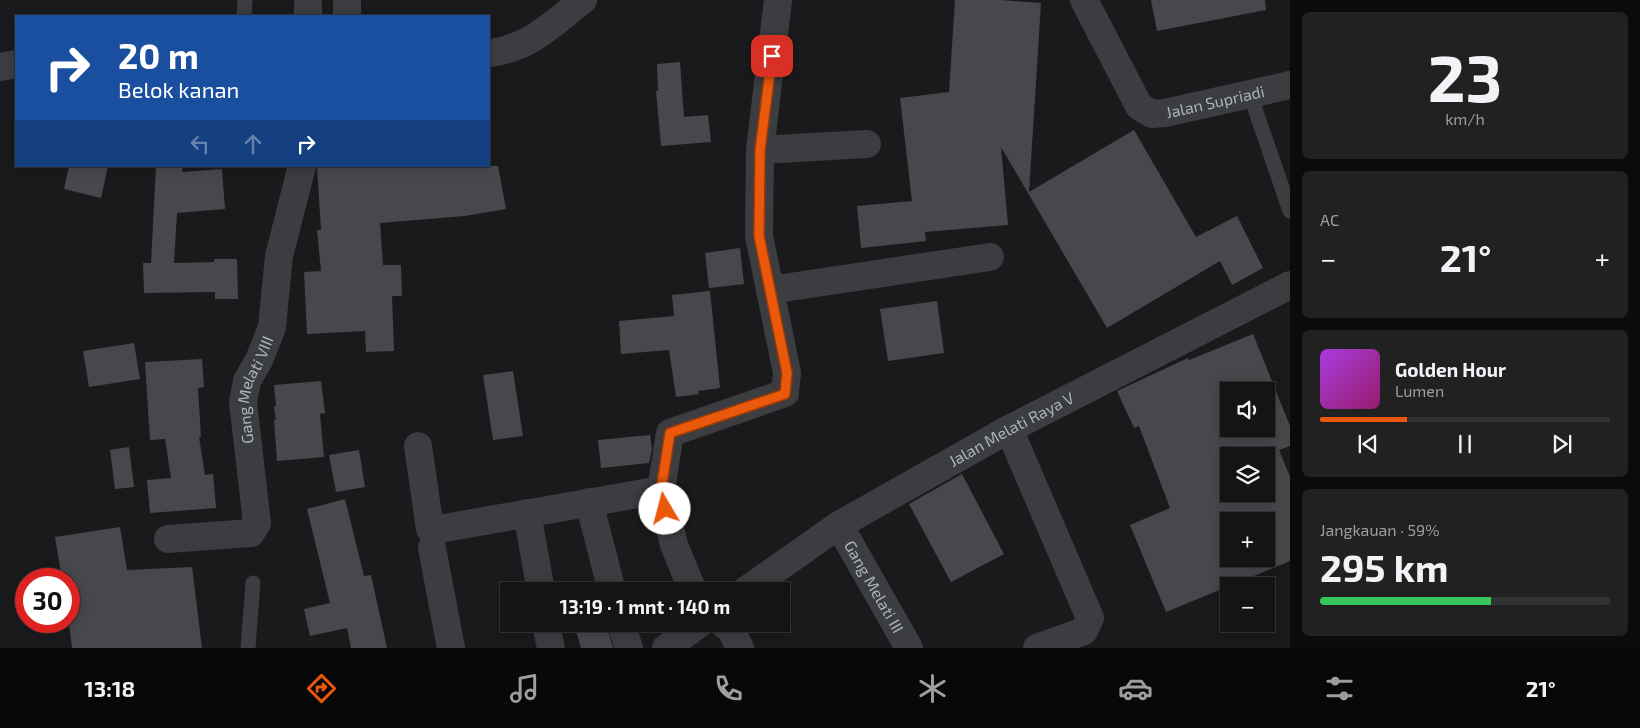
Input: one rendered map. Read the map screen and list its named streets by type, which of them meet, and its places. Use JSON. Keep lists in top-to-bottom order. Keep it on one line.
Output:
{"streets":{"street":["Jalan Supriadi","Gang Melati VIII","Jalan Melati Raya V","Gang Melati III"]},"crossings":[["Jalan Melati Raya V","Gang Melati III"]],"page":{"tile":[["23","km/h"],"AC",["Jangkauan · 59%","295 km"]],"turn":["20 m","Belok kanan"],"heat":["−","21°","+"],"song":["Golden Hour","Lumen"],"map_buttons":["+","−"],"limit":"30","trip":"13:19 · 1 mnt · 140 m","tabs":["13:18","21°"]}}
